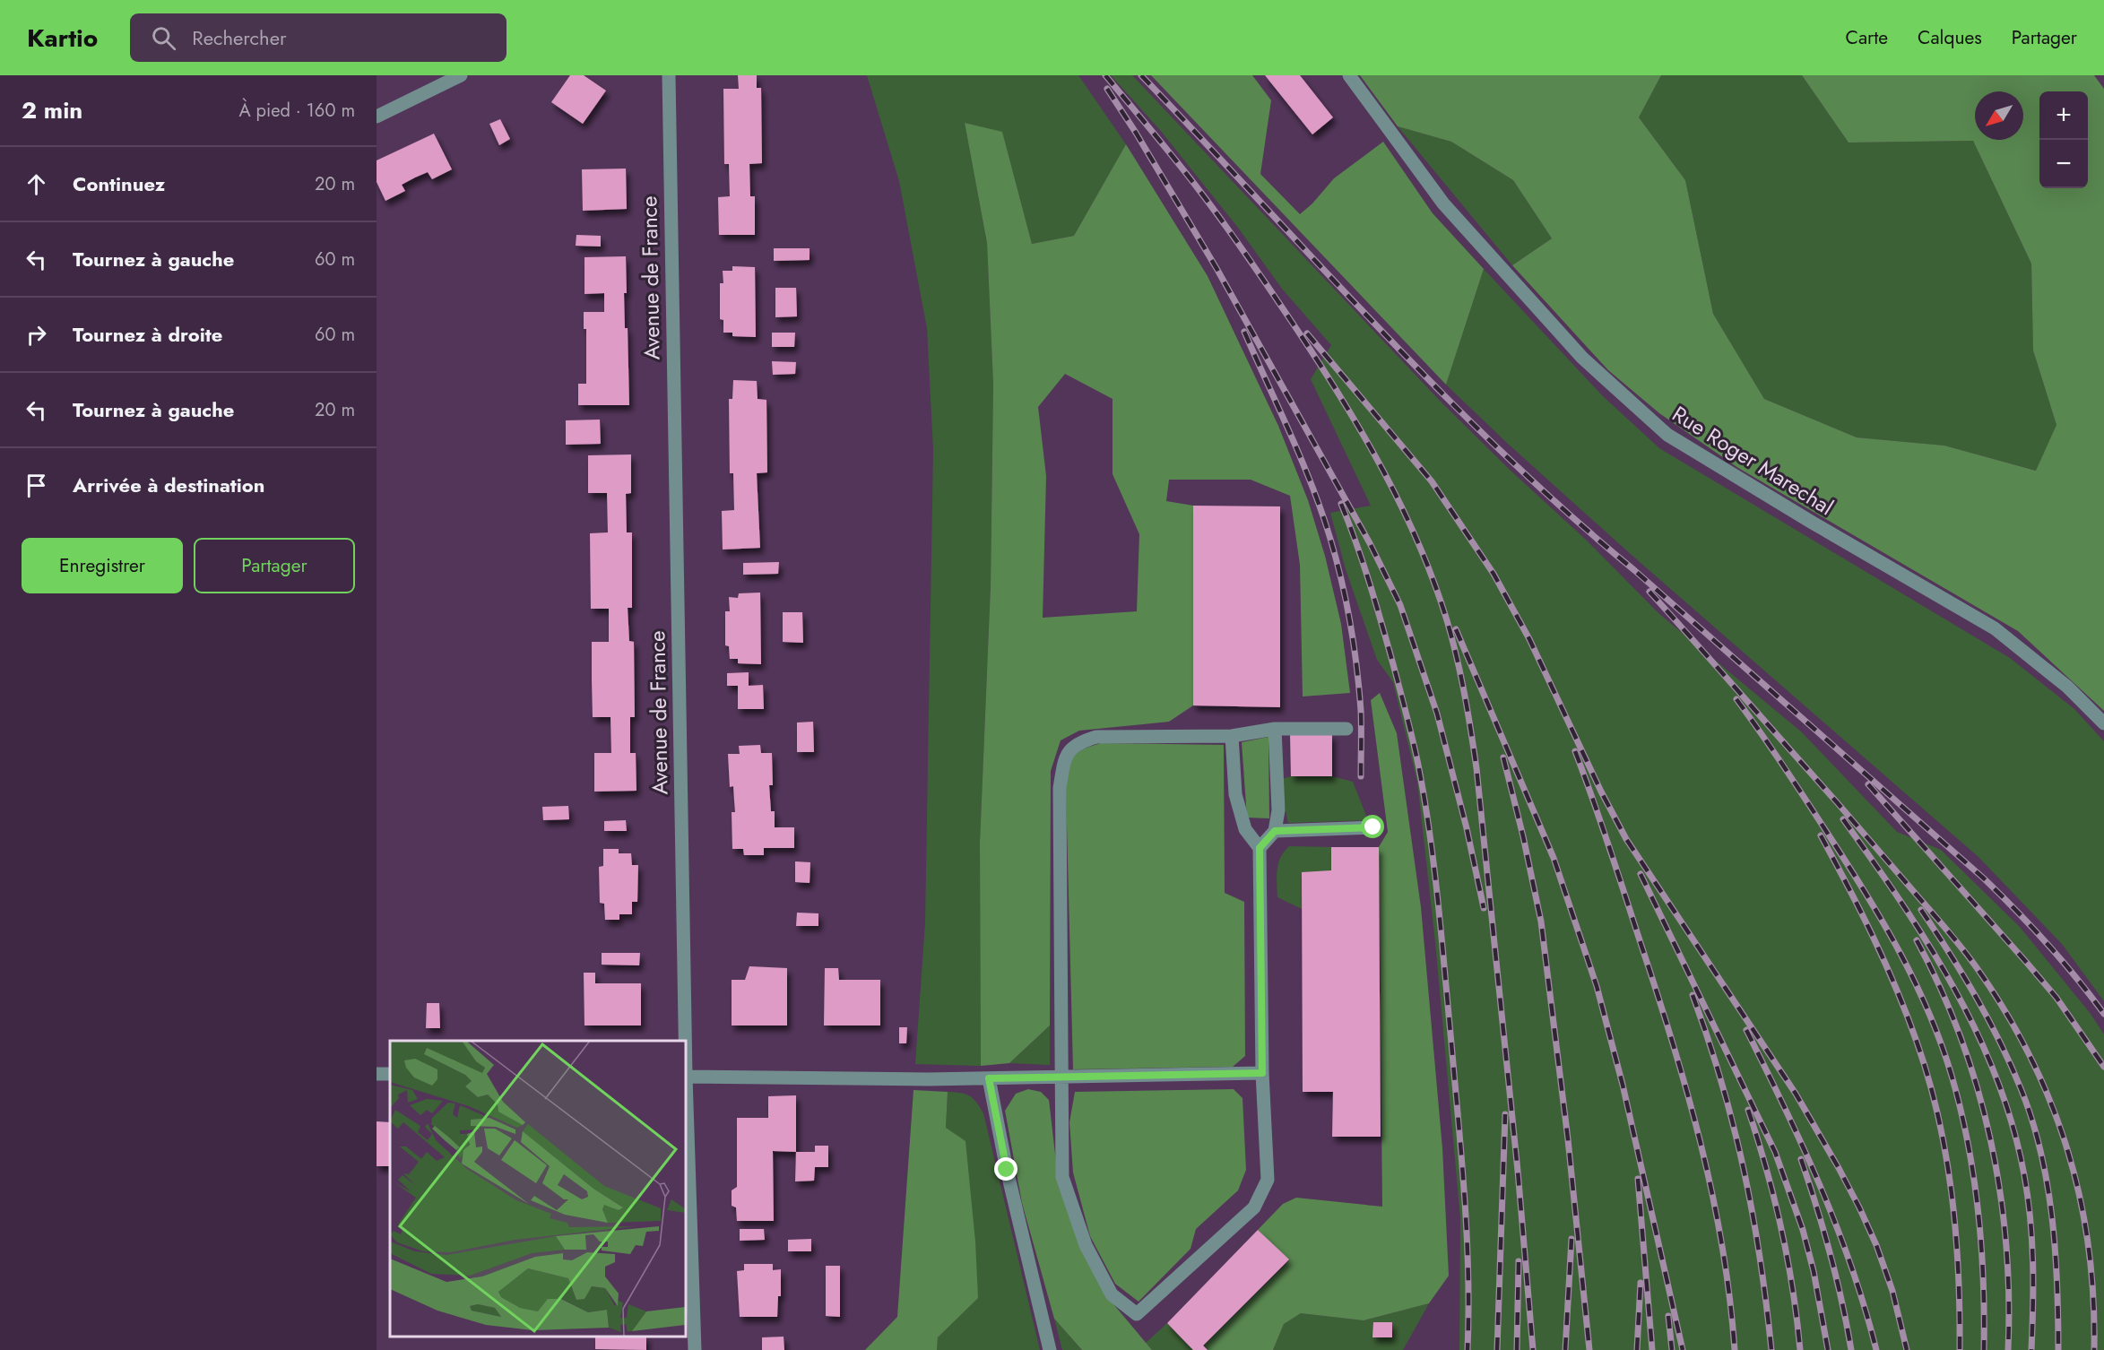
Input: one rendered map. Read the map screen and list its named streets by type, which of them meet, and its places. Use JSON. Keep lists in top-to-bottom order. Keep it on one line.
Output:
{"streets":{"street":["Avenue de France","Rue Roger Marechal"]},"north":"bottom left","page":{"header":"Kartio","search":"Rechercher","nav":["Carte","Calques","Partager"],"heading":["2 min","À pied · 160 m"],"map_buttons":["+","−"],"list":[["Continuez","20 m"],["Tournez à gauche","60 m"],["Tournez à droite","60 m"],["Tournez à gauche","20 m"],"Arrivée à destination"],"buttons":["Enregistrer","Partager"]}}
